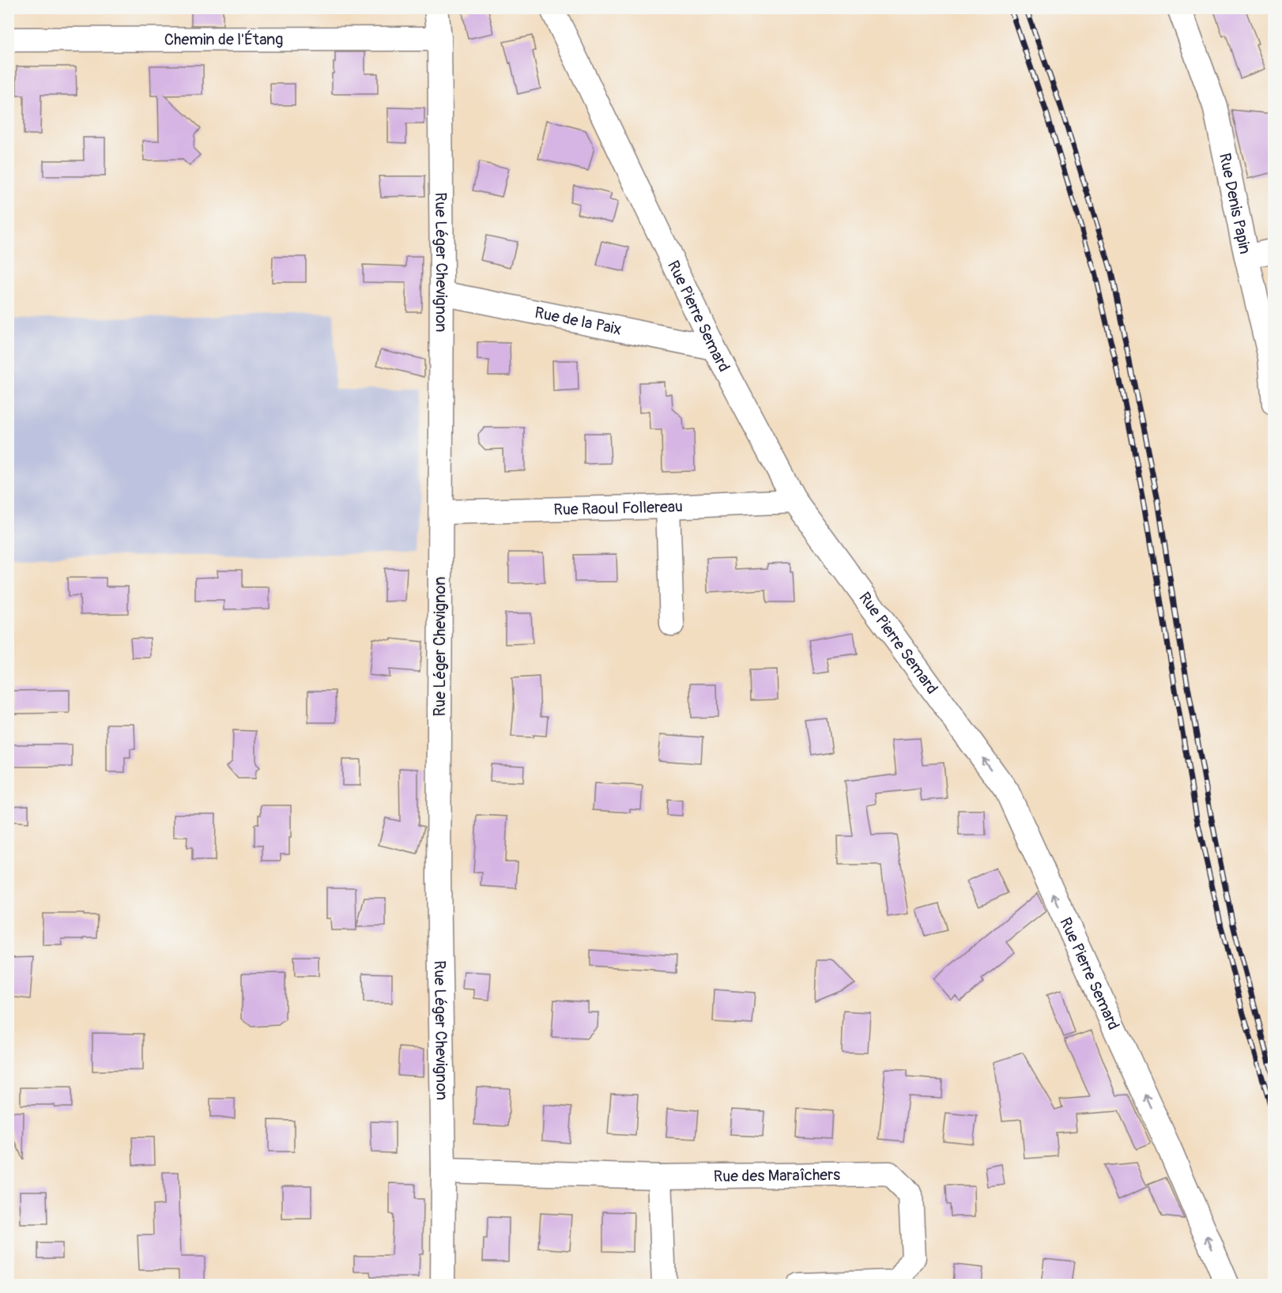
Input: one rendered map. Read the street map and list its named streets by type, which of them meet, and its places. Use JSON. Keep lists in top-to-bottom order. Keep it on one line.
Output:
{"streets":{"street":["Chemin de l'Étang","Rue Denis Papin","Rue Léger Chevignon","Rue Pierre Semard","Rue de la Paix","Rue Raoul Follereau","Rue des Maraîchers"]},"crossings":[["Chemin de l'Étang","Rue Léger Chevignon"],["Rue Léger Chevignon","Rue de la Paix"],["Rue Léger Chevignon","Rue Raoul Follereau"],["Rue Léger Chevignon","Rue des Maraîchers"],["Rue Pierre Semard","Rue de la Paix"],["Rue Pierre Semard","Rue Raoul Follereau"]],"one_way":["Rue Pierre Semard"]}
